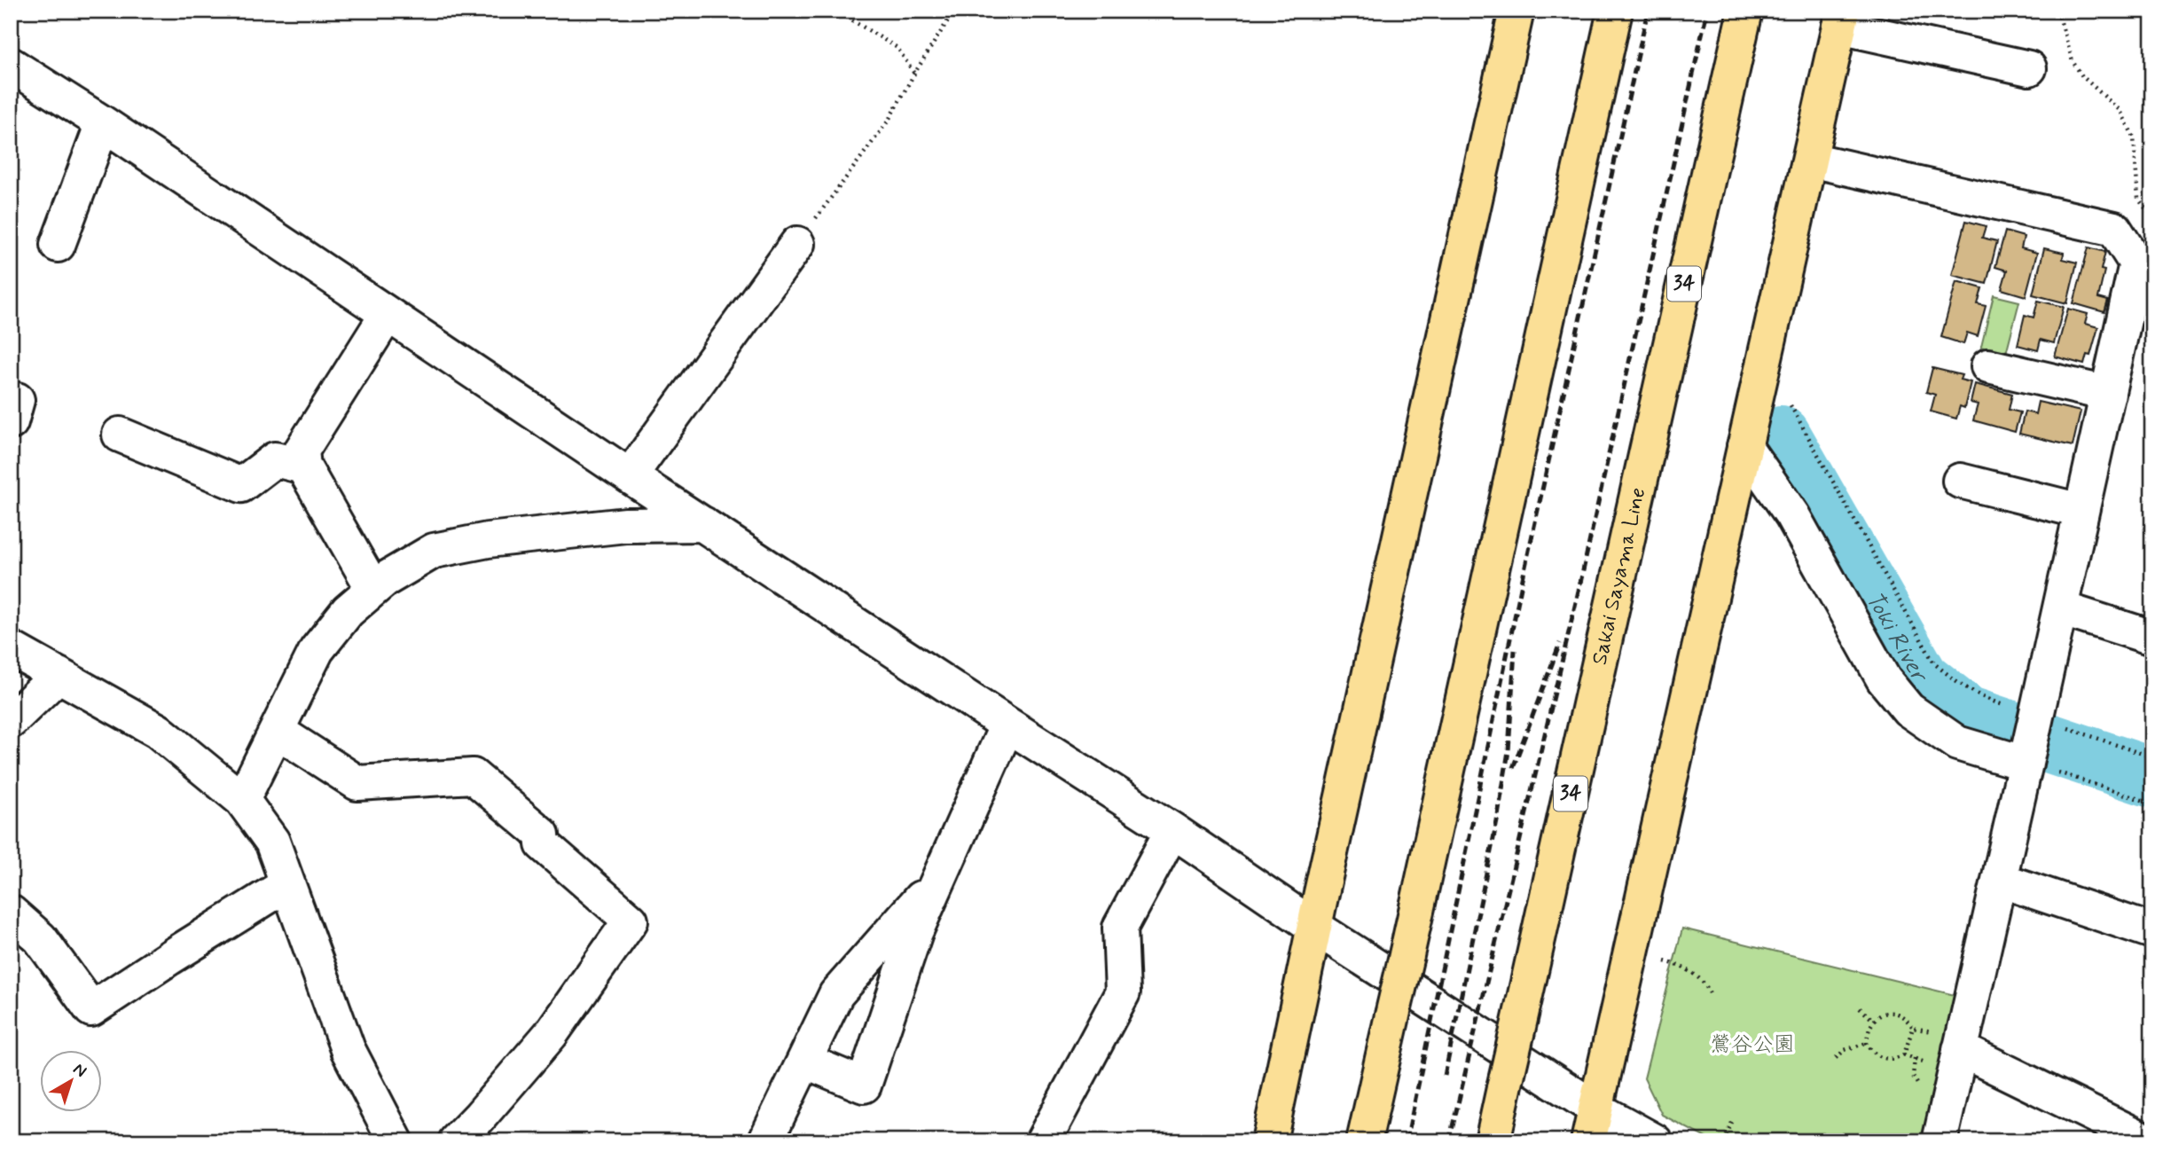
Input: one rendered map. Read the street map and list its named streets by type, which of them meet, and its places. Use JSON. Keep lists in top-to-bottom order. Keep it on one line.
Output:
{"streets":{"main road":["34","Sakai Sayama Line"]},"water":["Toki River"],"parks":["鶯谷公園"],"north":"top right"}
